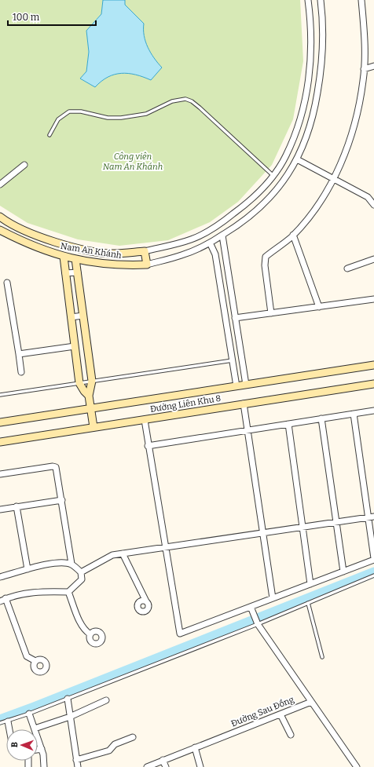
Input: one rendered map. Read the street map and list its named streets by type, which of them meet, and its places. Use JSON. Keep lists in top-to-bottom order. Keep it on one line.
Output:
{"streets":{"street":["Nam An Khánh","Đường Liên Khu 8","Đường Sau Đồng"]},"parks":["Công viên Nam An Khánh"],"scale_bar":"100 m","north":"left"}
